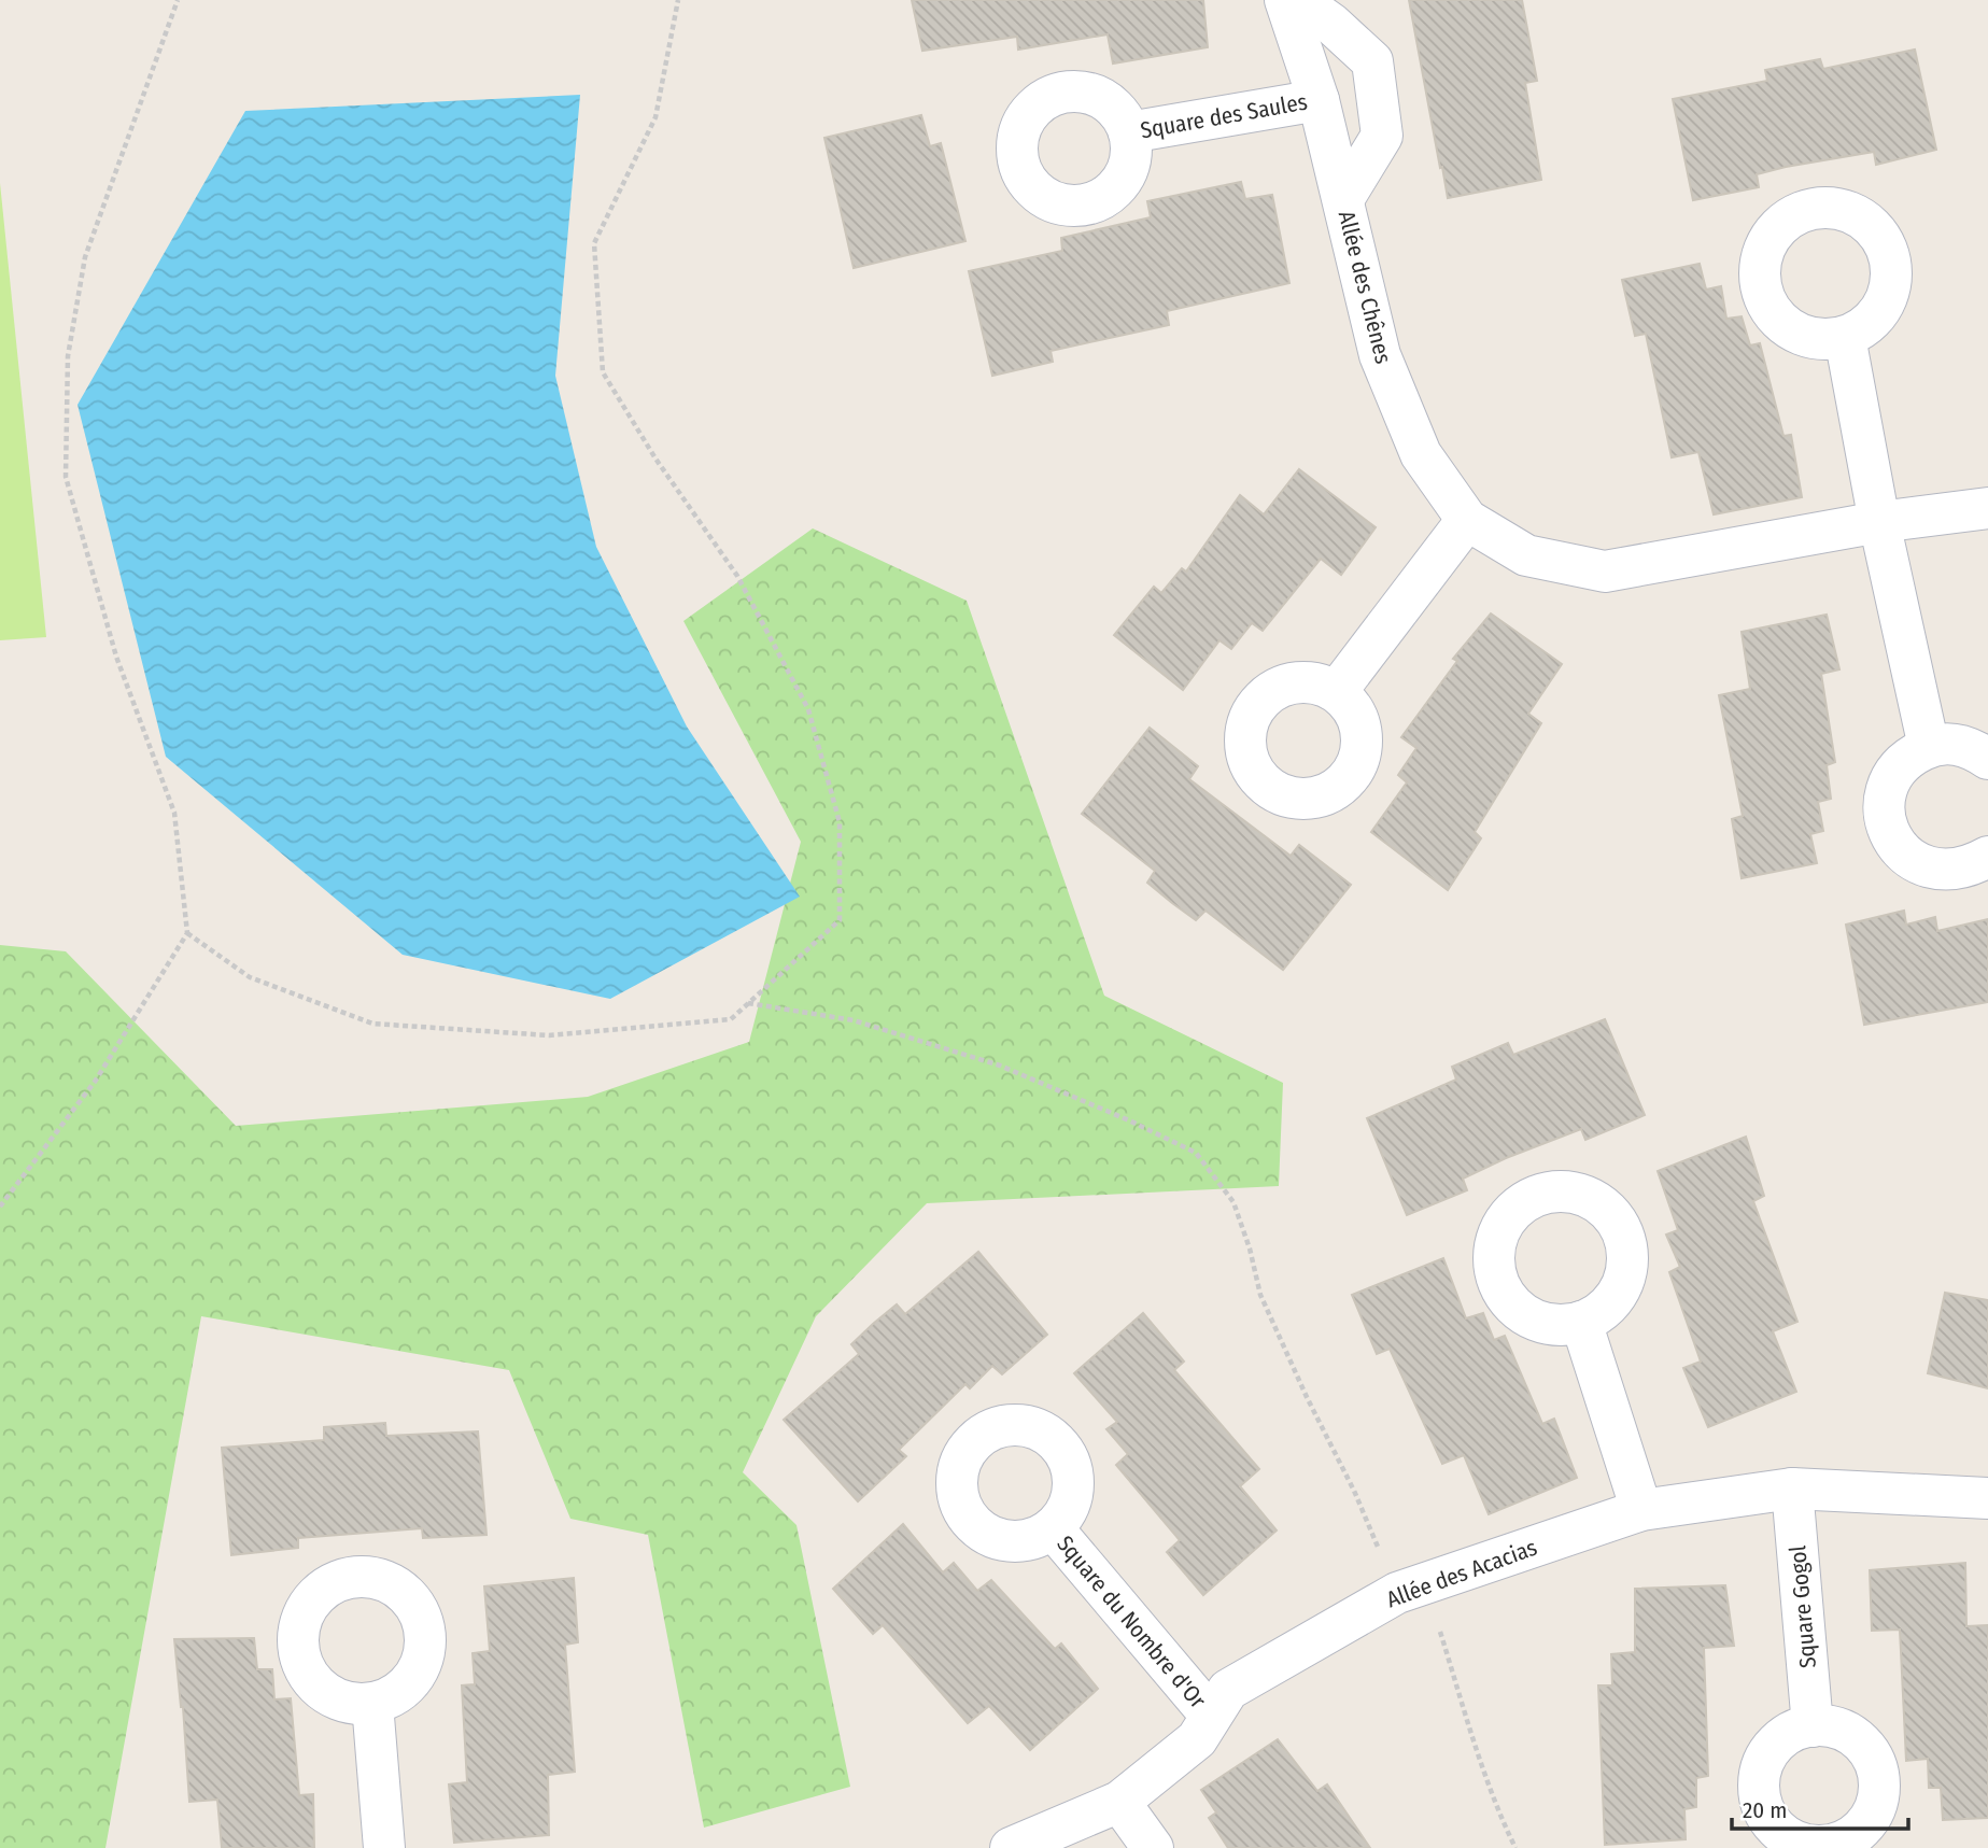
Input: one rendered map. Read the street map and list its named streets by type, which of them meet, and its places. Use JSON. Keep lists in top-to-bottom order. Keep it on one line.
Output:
{"streets":{"street":["Square des Saules","Allée des Chênes","Allée des Acacias","Square Gogol","Square du Nombre d'Or"]},"crossings":[["Square des Saules","Allée des Chênes"],["Allée des Acacias","Square Gogol"],["Allée des Acacias","Square du Nombre d'Or"]],"scale_bar":"20 m"}
